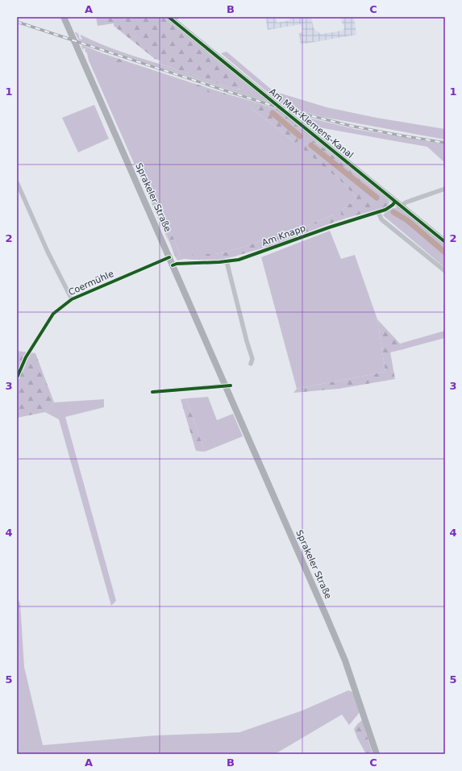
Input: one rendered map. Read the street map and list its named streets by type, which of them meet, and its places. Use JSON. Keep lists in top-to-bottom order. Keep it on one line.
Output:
{"streets":{"main road":["Am Max-Klemens-Kanal","Sprakeler Straße"],"street":["Am Knapp","Coermühle"]},"crossings":[["Am Max-Klemens-Kanal","Am Knapp"],["Sprakeler Straße","Am Knapp"],["Sprakeler Straße","Coermühle"]],"grid":{"columns":["A","B","C"],"rows":["1","2","3","4","5"]}}
